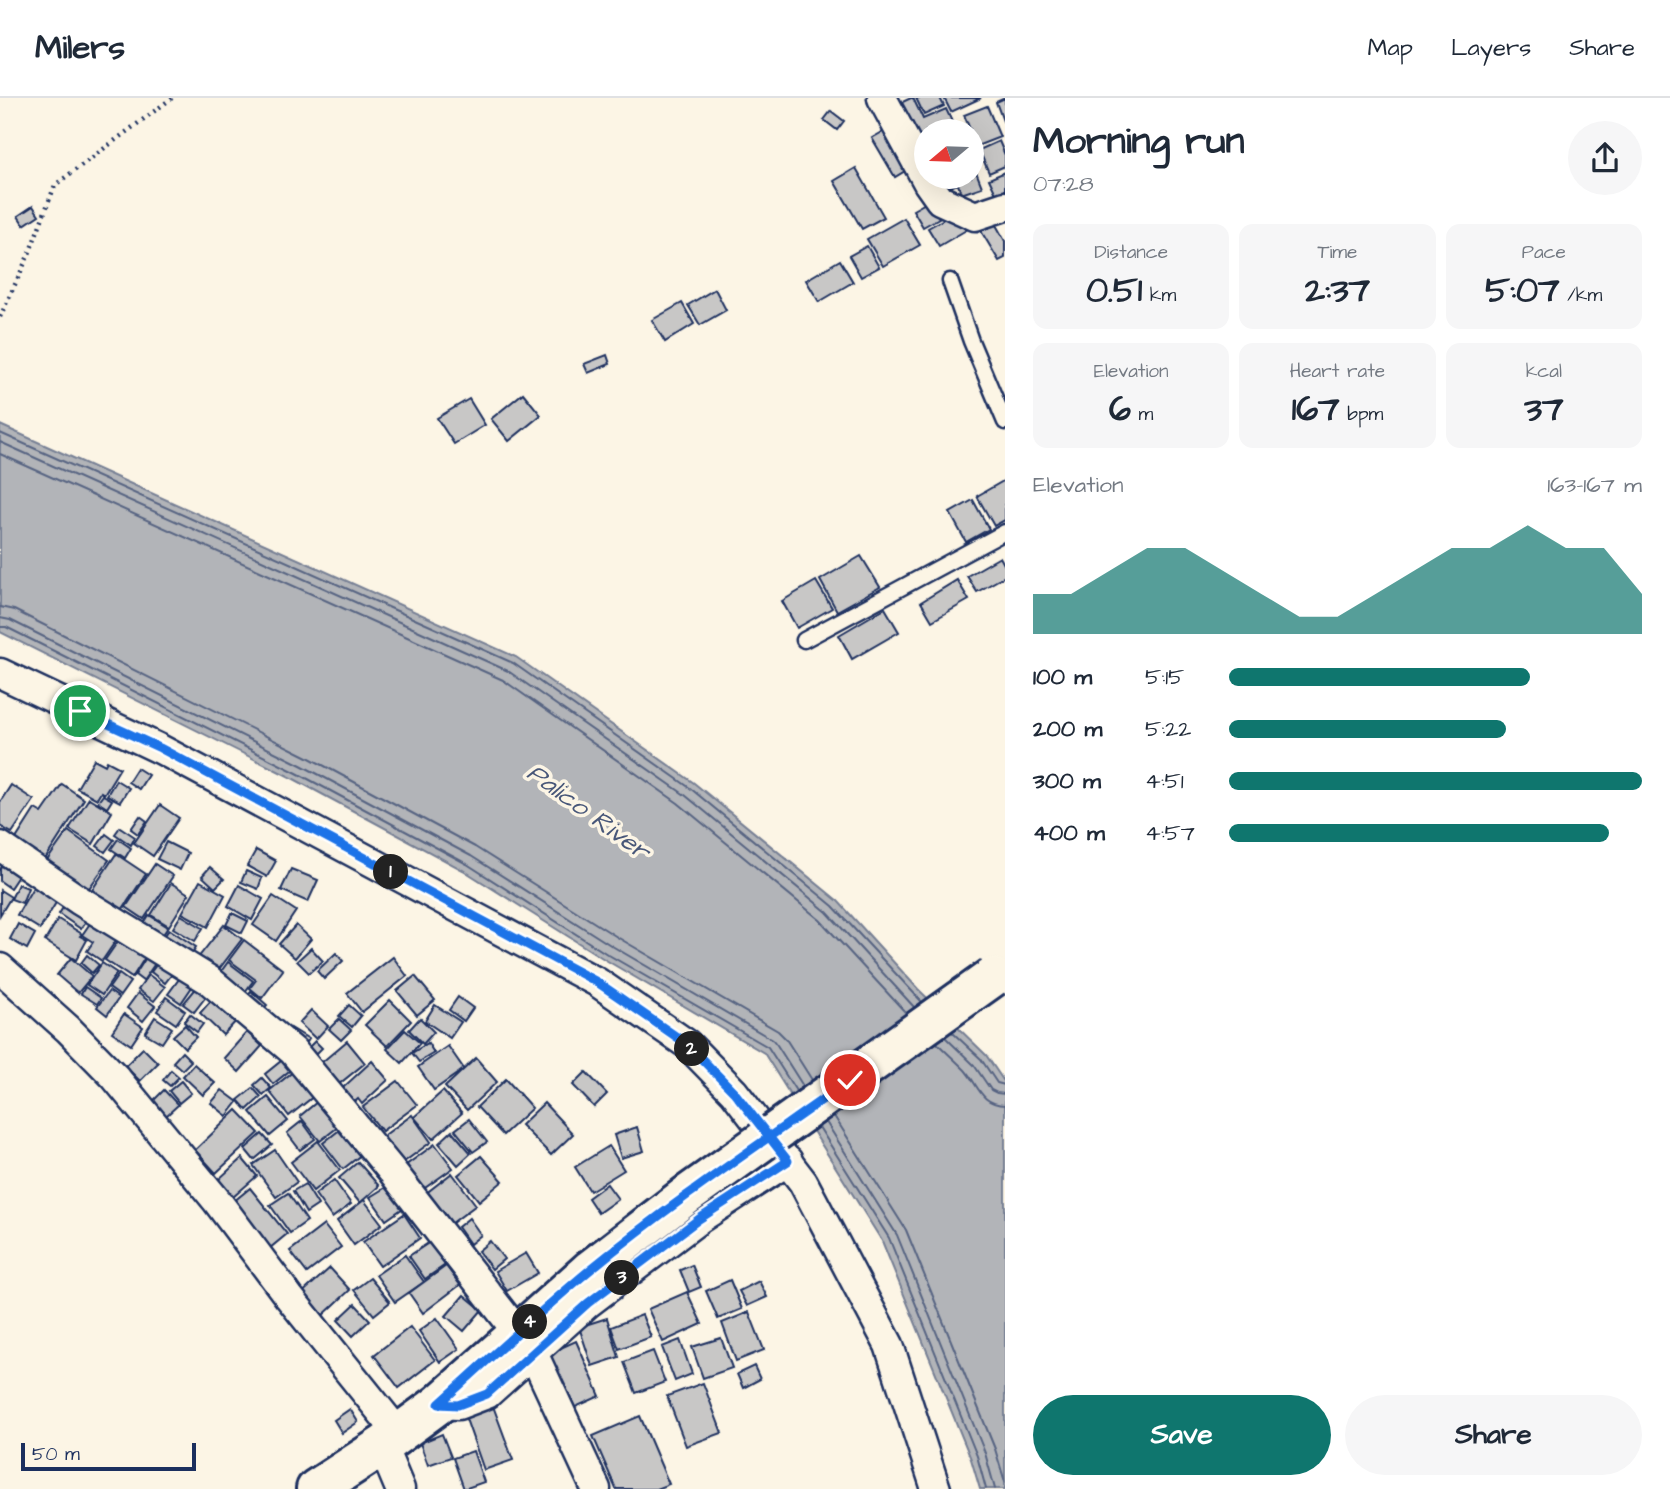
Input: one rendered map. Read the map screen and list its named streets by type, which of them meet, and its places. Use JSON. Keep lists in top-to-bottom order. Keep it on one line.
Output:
{"water":["Palico River"],"scale_bar":"50 m","north":"left","page":{"header":"Milers","nav":["Map","Layers","Share"],"heading":["Morning run","07:28"],"stats":[["Distance","0.51 km"],["Time","2:37"],["Pace","5:07 /km"],["Elevation","6 m"],["Heart rate","167 bpm"],["kcal","37"]],"chart":["Elevation","163–167 m"],"list":[{"name":"100 m","note":"5:15"},{"name":"200 m","note":"5:22"},{"name":"300 m","note":"4:51"},{"name":"400 m","note":"4:57"}],"pins":["1","2","3","4"],"buttons":["Save","Share"],"scale":"50 m"}}
